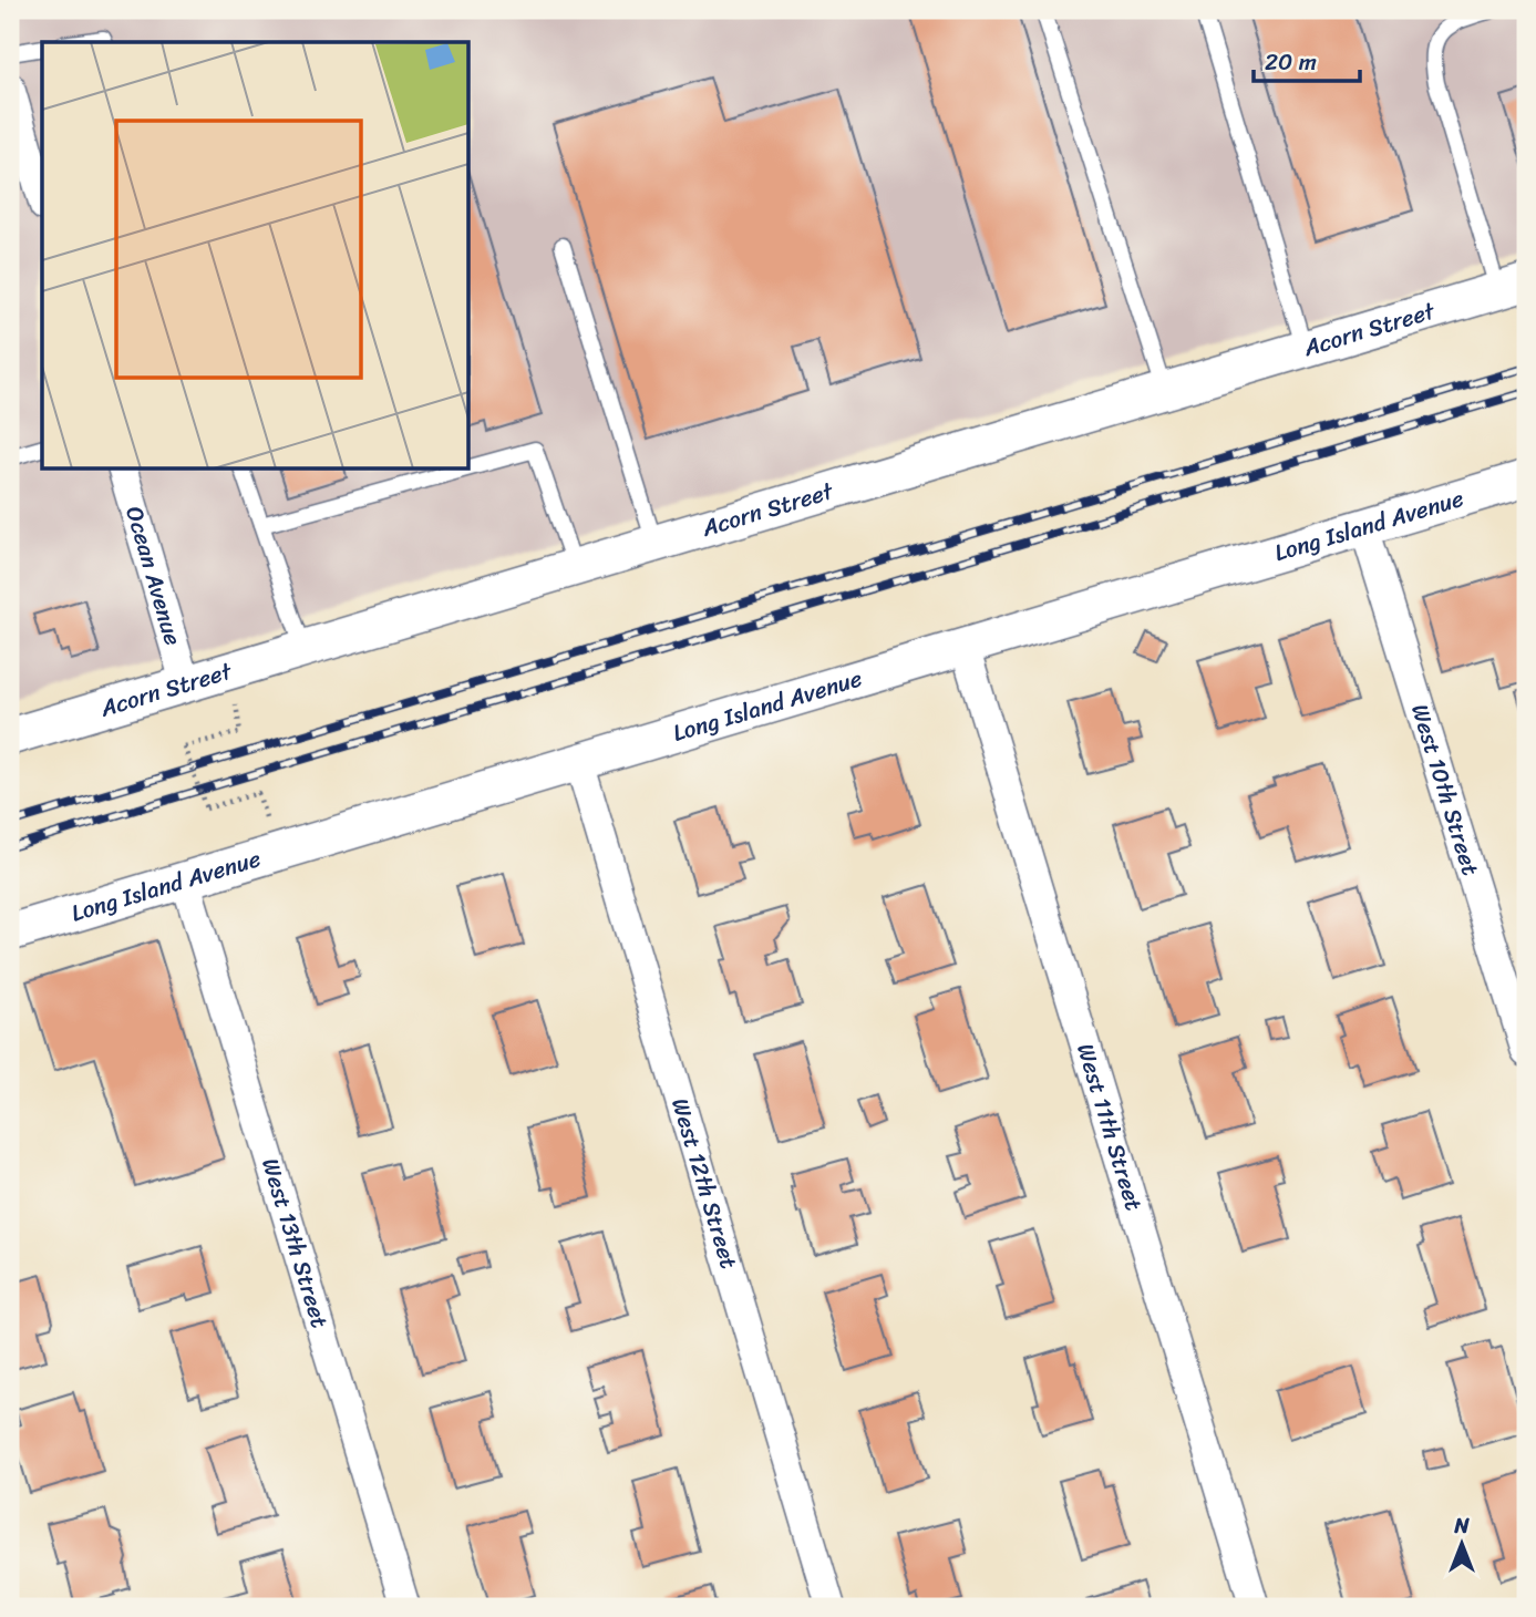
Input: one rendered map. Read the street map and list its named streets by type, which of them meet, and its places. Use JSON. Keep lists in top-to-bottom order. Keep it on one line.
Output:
{"streets":{"street":["Acorn Street","Long Island Avenue","Ocean Avenue","West 10th Street","West 11th Street","West 12th Street","West 13th Street"]},"crossings":[["Acorn Street","Ocean Avenue"],["Long Island Avenue","West 10th Street"],["Long Island Avenue","West 11th Street"],["Long Island Avenue","West 12th Street"],["Long Island Avenue","West 13th Street"]],"scale_bar":"20 m","north":"top"}
